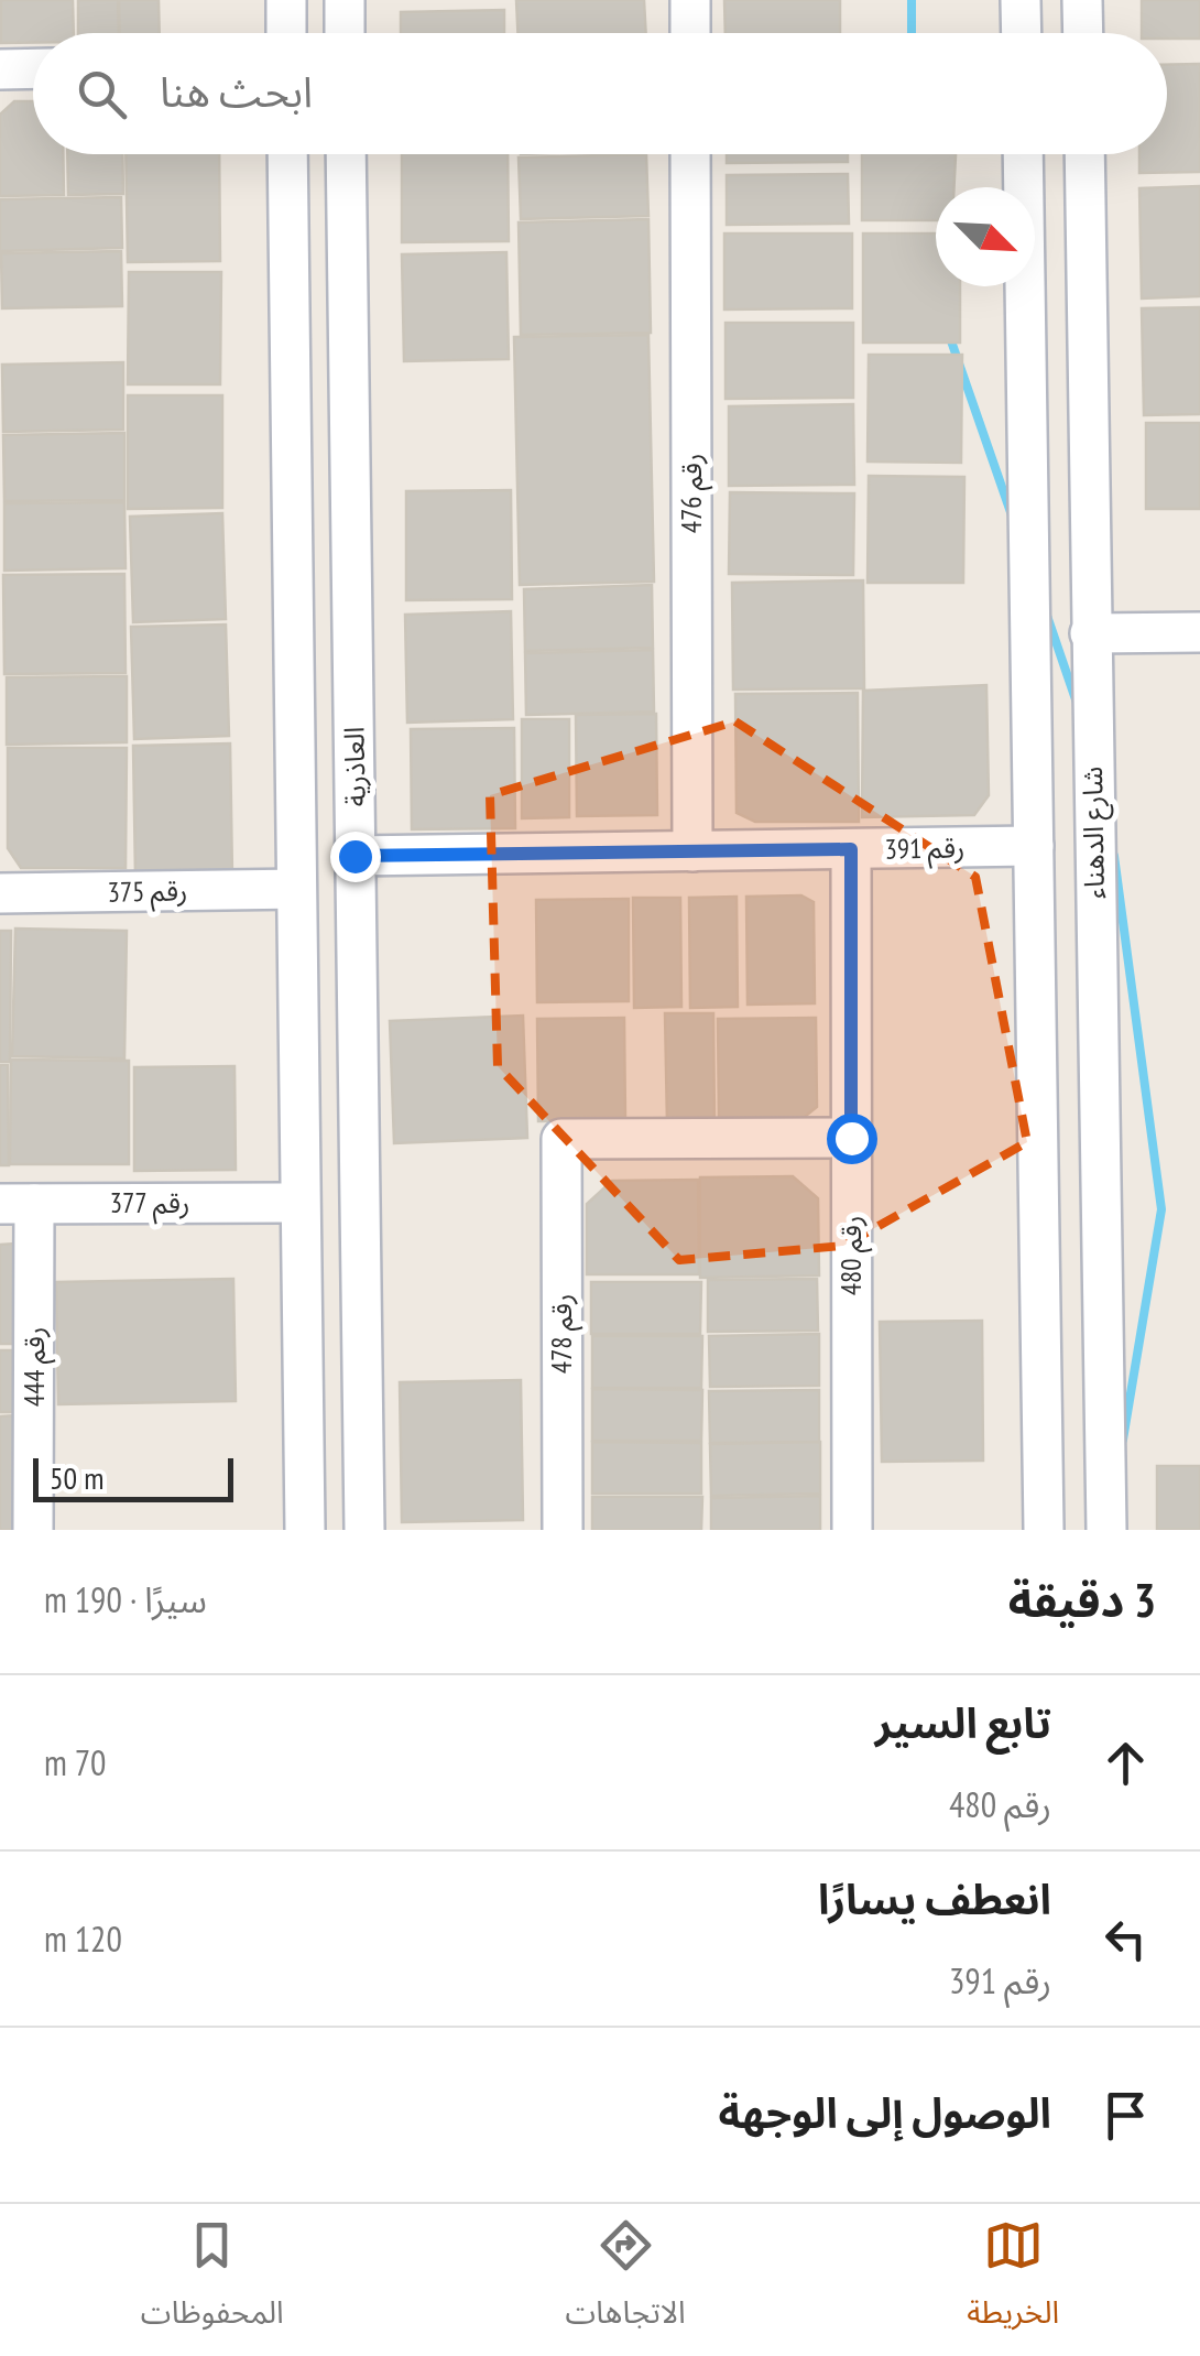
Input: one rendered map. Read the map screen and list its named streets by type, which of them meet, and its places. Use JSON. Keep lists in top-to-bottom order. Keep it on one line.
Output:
{"streets":{"street":["رقم 476","العاذرية","شارع الدهناء","رقم 391","رقم 375","رقم 377","رقم 480","رقم 478","رقم 444"]},"crossings":[["رقم 476","رقم 391"],["العاذرية","رقم 391"],["رقم 391","رقم 480"],["رقم 377","رقم 444"],["رقم 480","رقم 478"]],"scale_bar":"50 m","north":"bottom right","page":{"search":"ابحث هنا","scale":"50 m","heading":["3 دقيقة","سيرًا · 190 m"],"list":[["تابع السير","رقم 480","70 m"],["انعطف يسارًا","رقم 391","120 m"],"الوصول إلى الوجهة"],"nav":["الخريطة","الاتجاهات","المحفوظات"]}}
